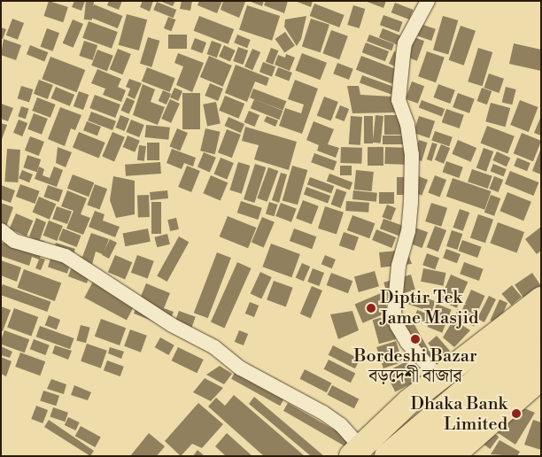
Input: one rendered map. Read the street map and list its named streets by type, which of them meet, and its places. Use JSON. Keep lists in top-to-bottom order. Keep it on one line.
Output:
{"places":["Diptir Tek Jame Masjid","Bordeshi Bazar বড়দেশী বাজার","Dhaka Bank Limited"]}
